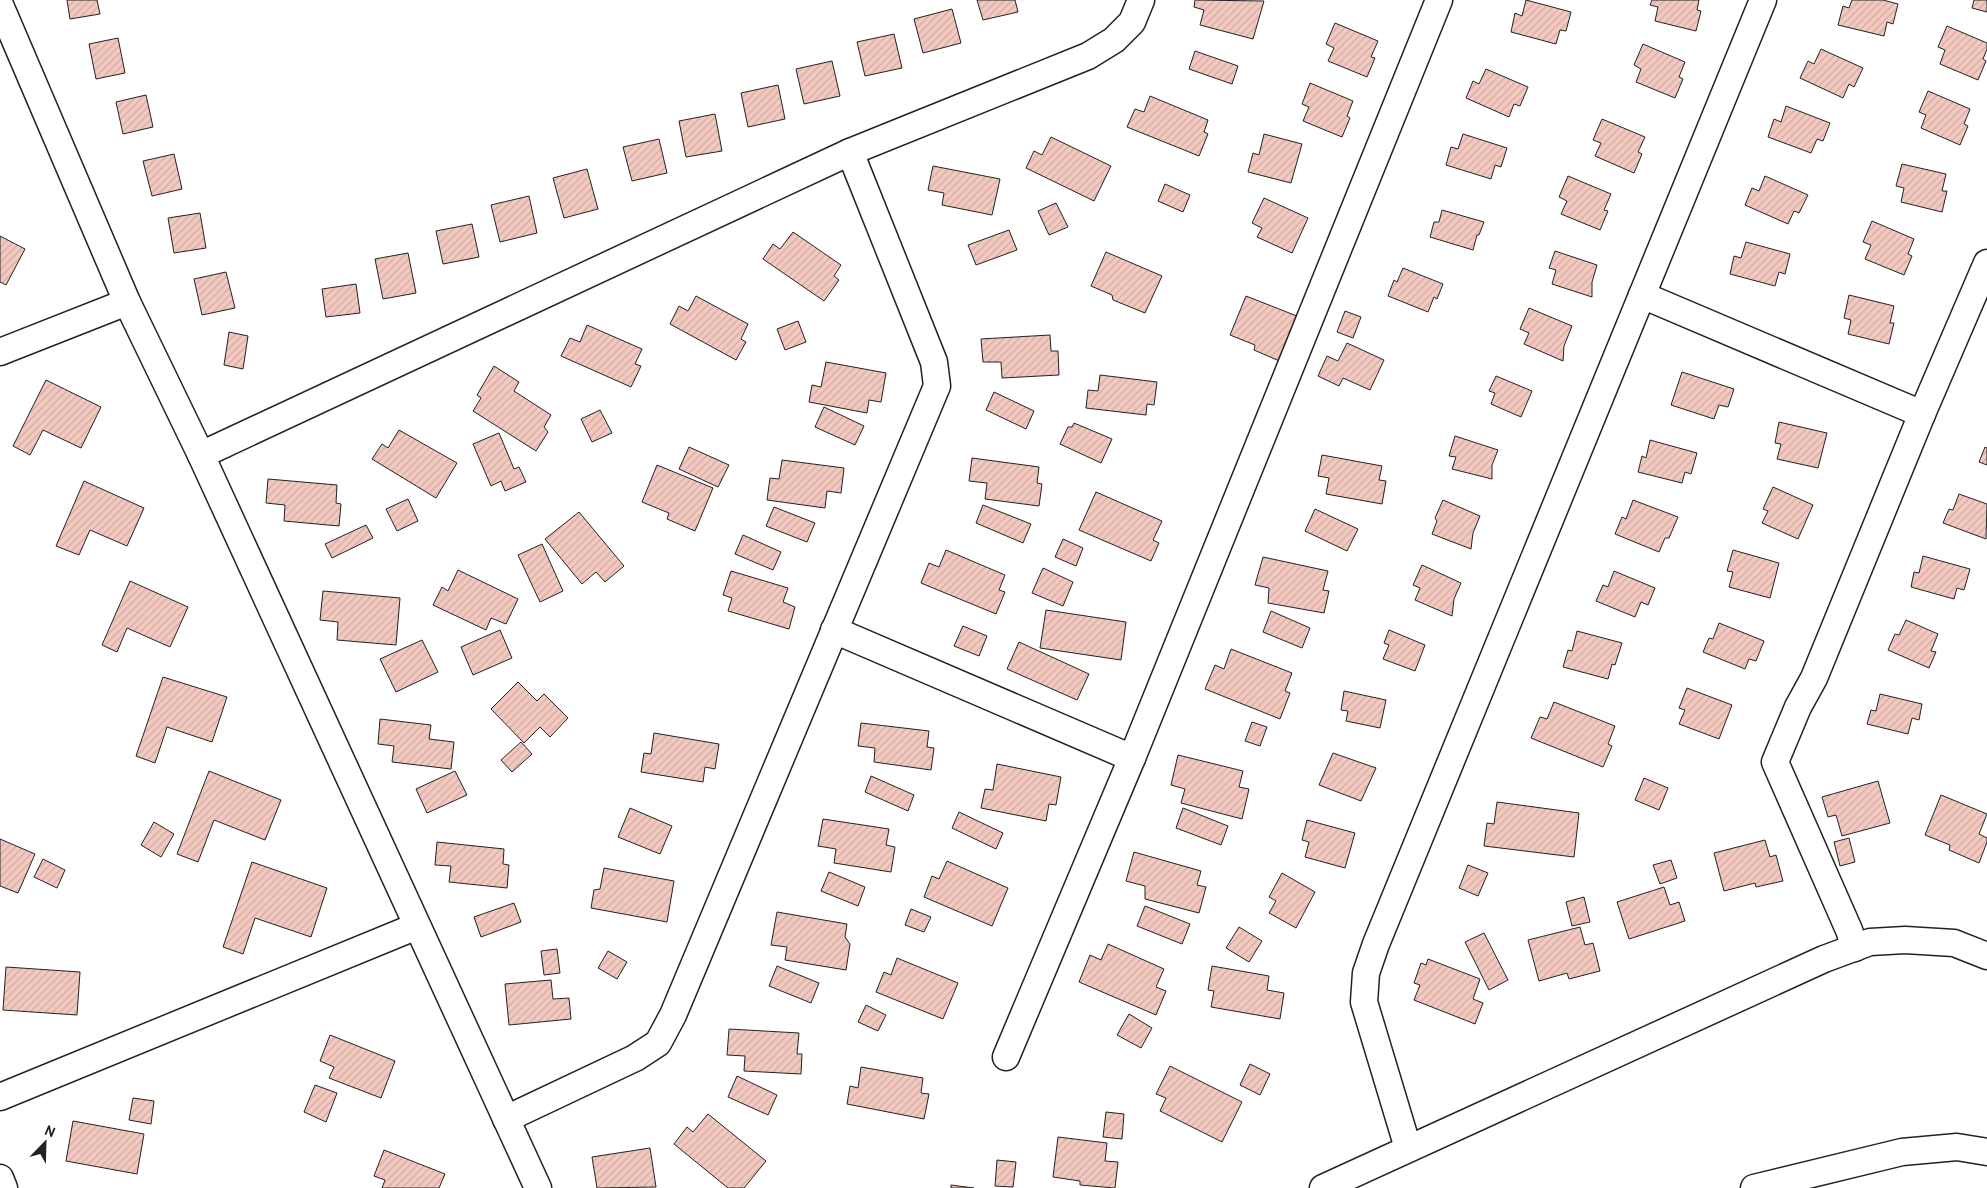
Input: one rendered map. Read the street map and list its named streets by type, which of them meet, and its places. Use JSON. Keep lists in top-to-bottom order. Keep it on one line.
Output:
{"north":"top right"}
